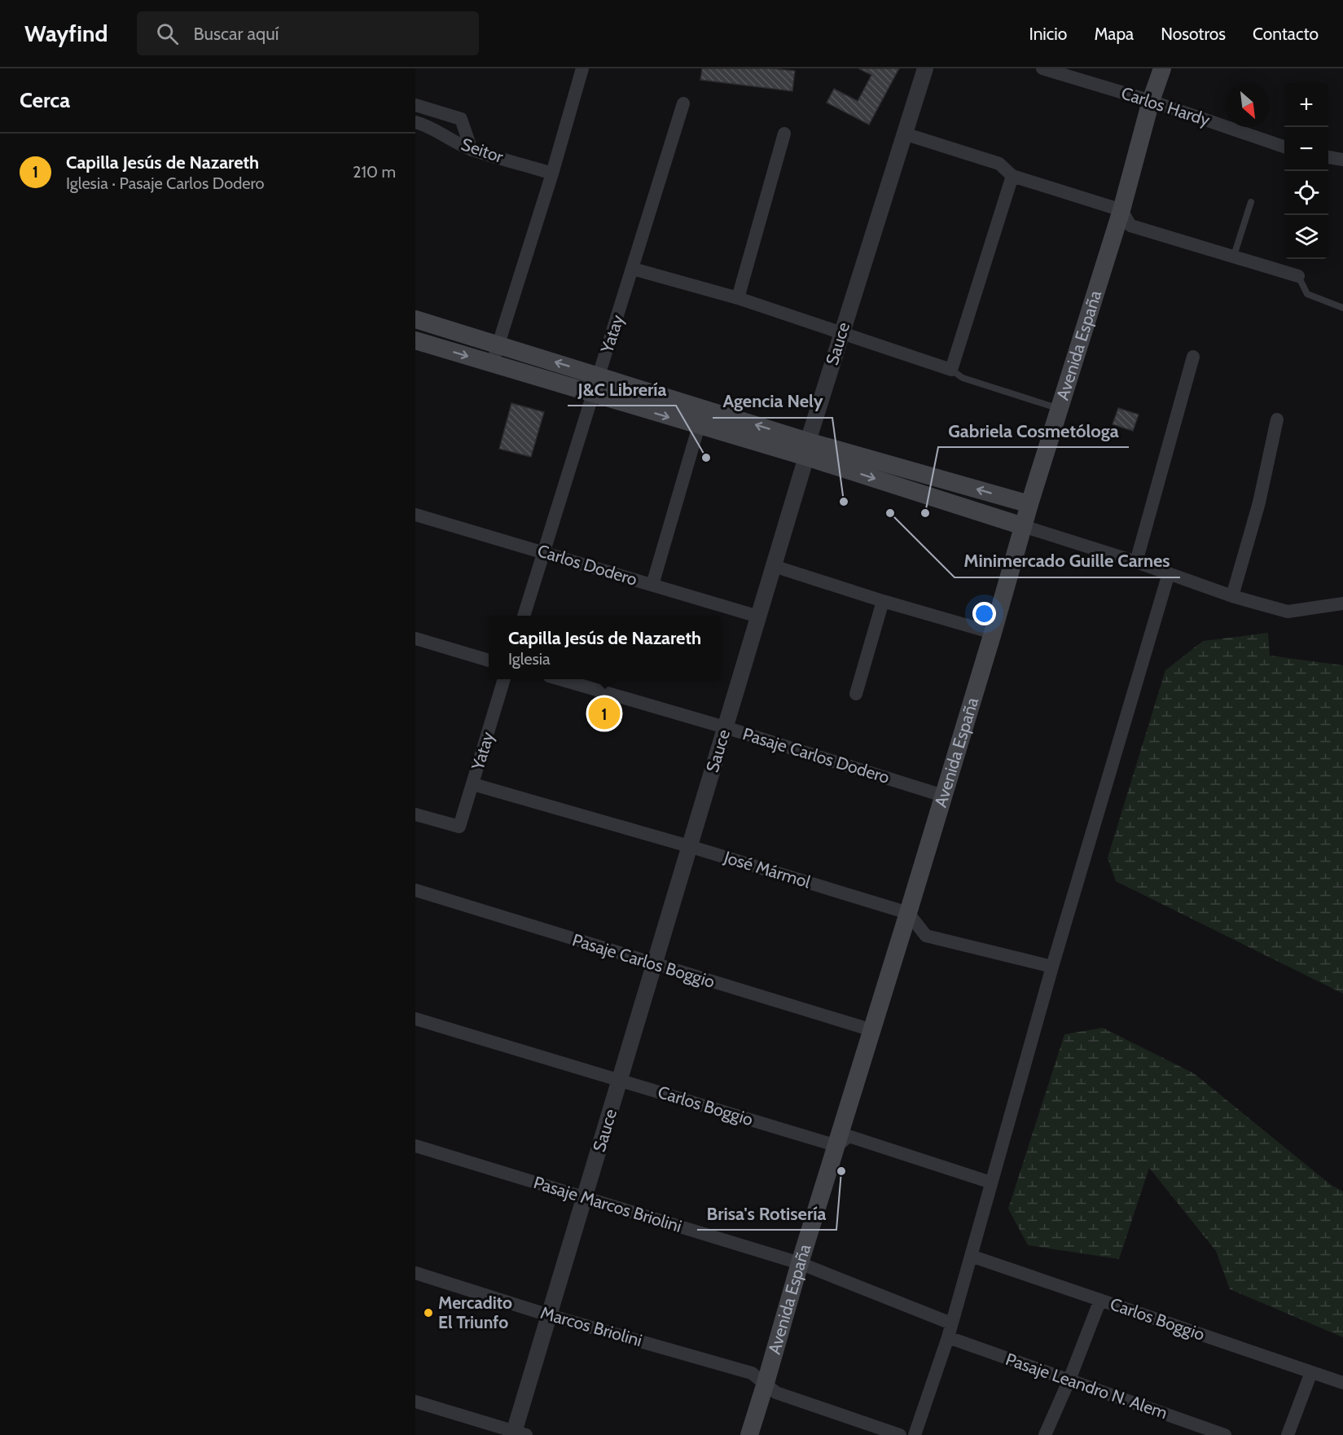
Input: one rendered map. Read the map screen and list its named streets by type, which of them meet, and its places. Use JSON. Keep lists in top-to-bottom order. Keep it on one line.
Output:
{"streets":{"main road":["Avenida España"],"street":["Carlos Hardy","Seitor","Yatay","Sauce","Carlos Dodero","Pasaje Carlos Dodero","José Mármol","Pasaje Carlos Boggio","Carlos Boggio","Pasaje Marcos Briolini","Marcos Briolini","Pasaje Leandro N. Alem"]},"crossings":[["Carlos Hardy","Avenida España"],["Yatay","Carlos Dodero"],["Yatay","José Mármol"],["Sauce","Carlos Dodero"],["Sauce","Pasaje Carlos Dodero"],["Sauce","José Mármol"],["Sauce","Pasaje Carlos Boggio"],["Sauce","Carlos Boggio"],["Sauce","Pasaje Marcos Briolini"],["Sauce","Marcos Briolini"],["Avenida España","Pasaje Carlos Dodero"],["Avenida España","José Mármol"],["Avenida España","Pasaje Carlos Boggio"],["Avenida España","Carlos Boggio"],["Avenida España","Pasaje Marcos Briolini"],["Avenida España","Marcos Briolini"]],"places":["J&C Librería","Agencia Nely","Minimercado Guille Carnes","Gabriela Cosmetóloga","Brisa's Rotisería","Mercadito El Triunfo"],"north":"bottom right","page":{"header":"Wayfind","search":"Buscar aquí","nav":["Inicio","Mapa","Nosotros","Contacto"],"heading":"Cerca","map_buttons":["+","−"],"list":[{"mark":"1","name":"Capilla Jesús de Nazareth","note":"Iglesia · Pasaje Carlos Dodero","value":"210 m"}],"popup":["Capilla Jesús de Nazareth","Iglesia"],"pins":"1"}}
